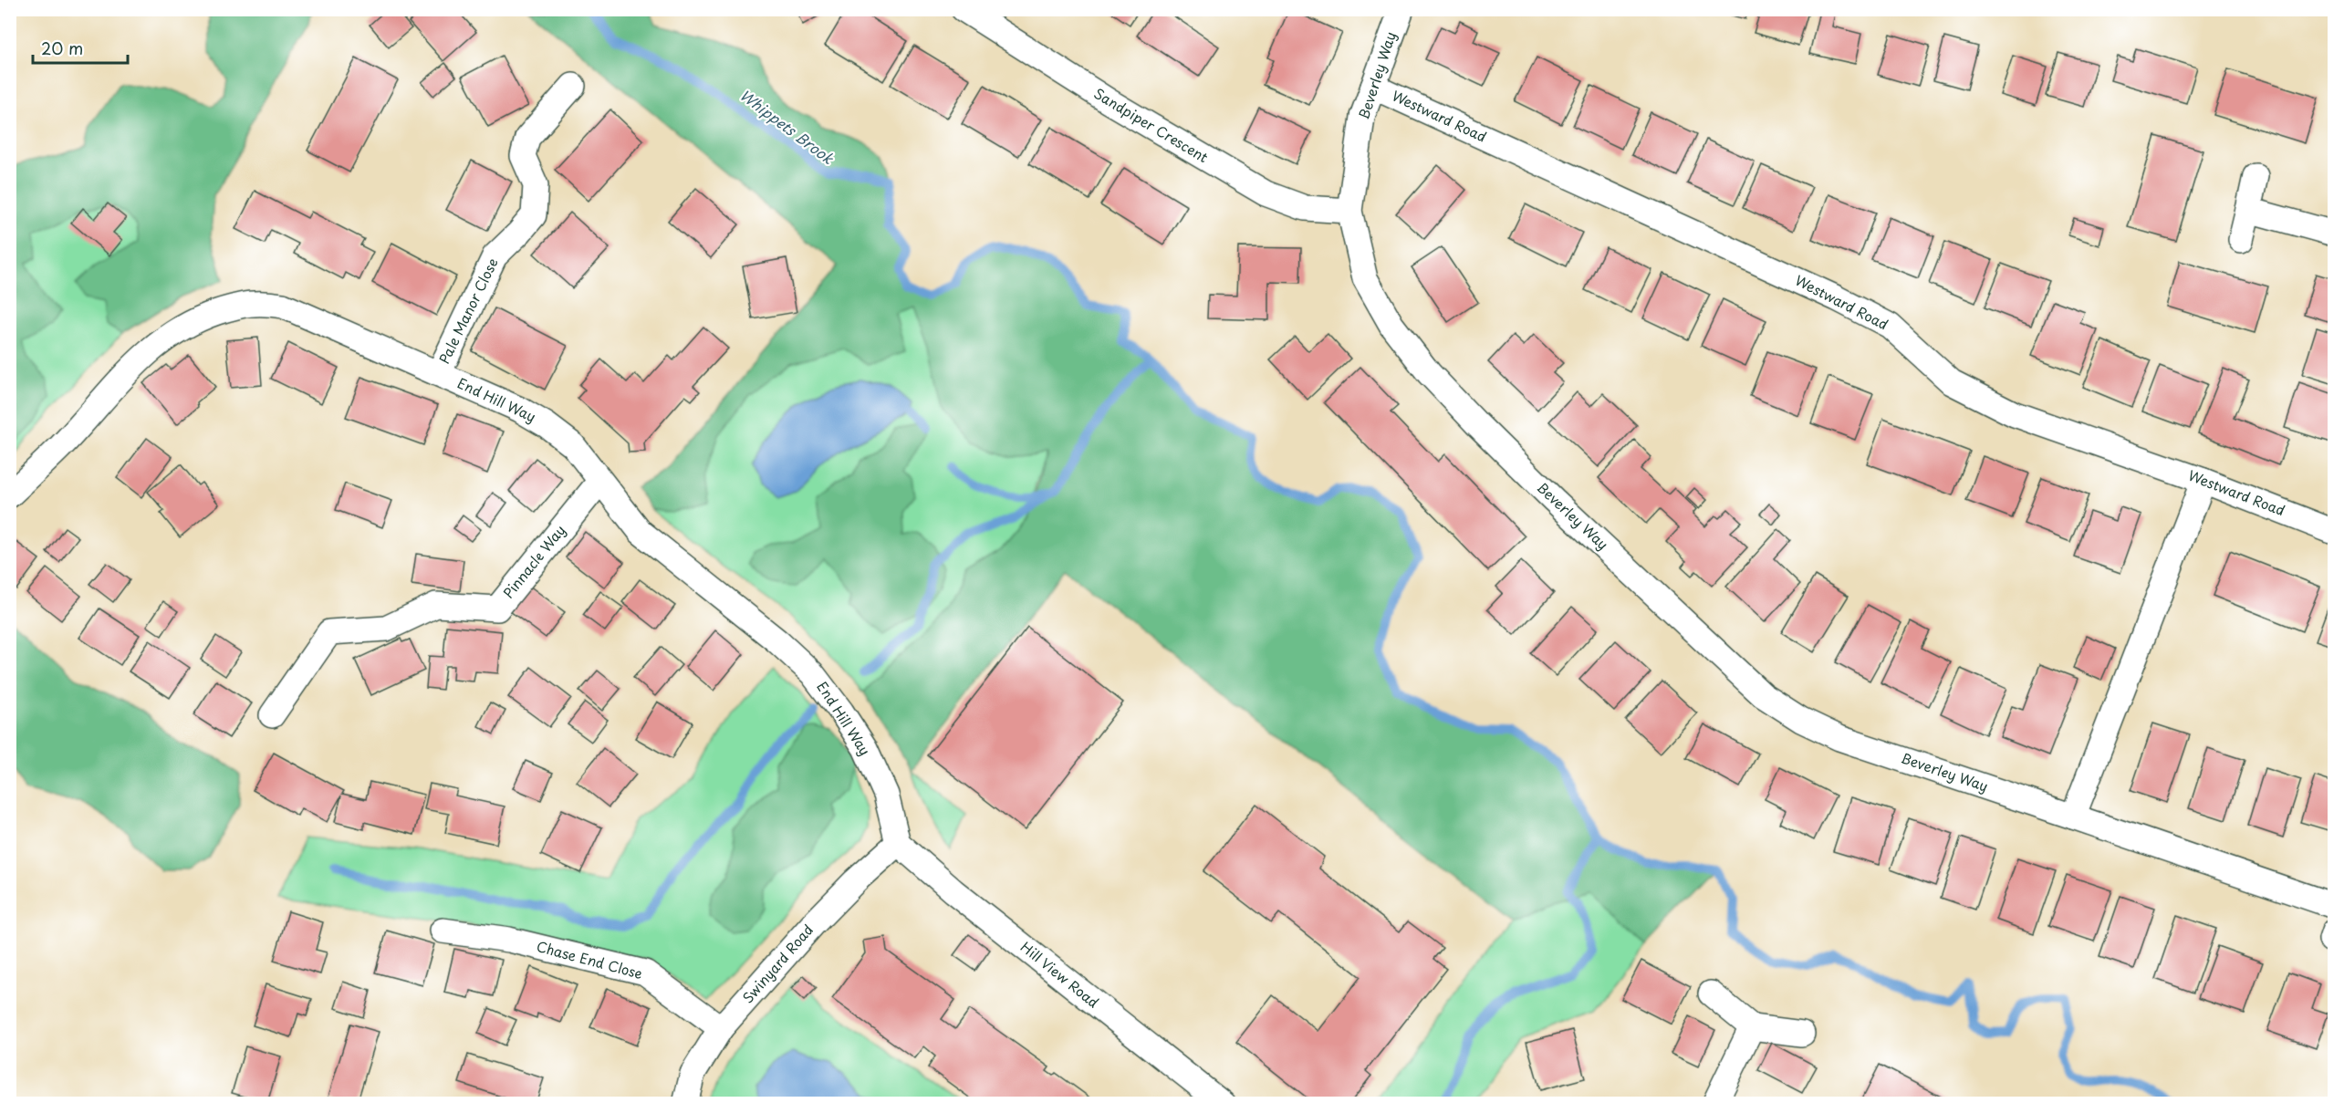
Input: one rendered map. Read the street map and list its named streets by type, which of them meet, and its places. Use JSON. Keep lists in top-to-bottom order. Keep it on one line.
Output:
{"streets":{"street":["Beverley Way","Westward Road","Sandpiper Crescent","Pale Manor Close","End Hill Way","Pinnacle Way","Chase End Close","Swinyard Road","Hill View Road"]},"crossings":[["Beverley Way","Westward Road"],["Beverley Way","Sandpiper Crescent"],["Pale Manor Close","End Hill Way"],["End Hill Way","Pinnacle Way"],["End Hill Way","Swinyard Road"],["End Hill Way","Hill View Road"],["Chase End Close","Swinyard Road"],["Swinyard Road","Hill View Road"]],"water":["Whippets Brook"],"scale_bar":"20 m"}
